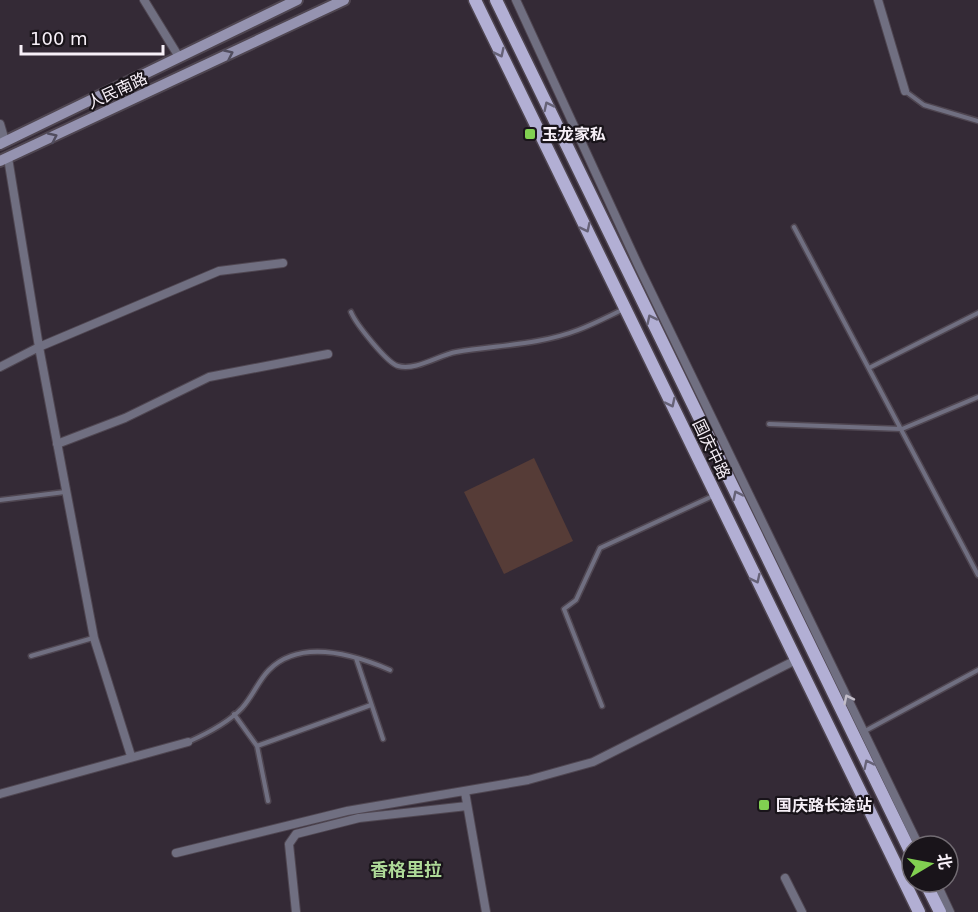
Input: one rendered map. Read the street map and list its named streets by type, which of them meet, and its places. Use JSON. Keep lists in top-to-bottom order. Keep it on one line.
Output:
{"streets":{"main road":["人民南路","国庆中路"]},"districts":["香格里拉"],"places":{"transit":["玉龙家私","国庆路长途站"]},"scale_bar":"100 m","north":"right"}
